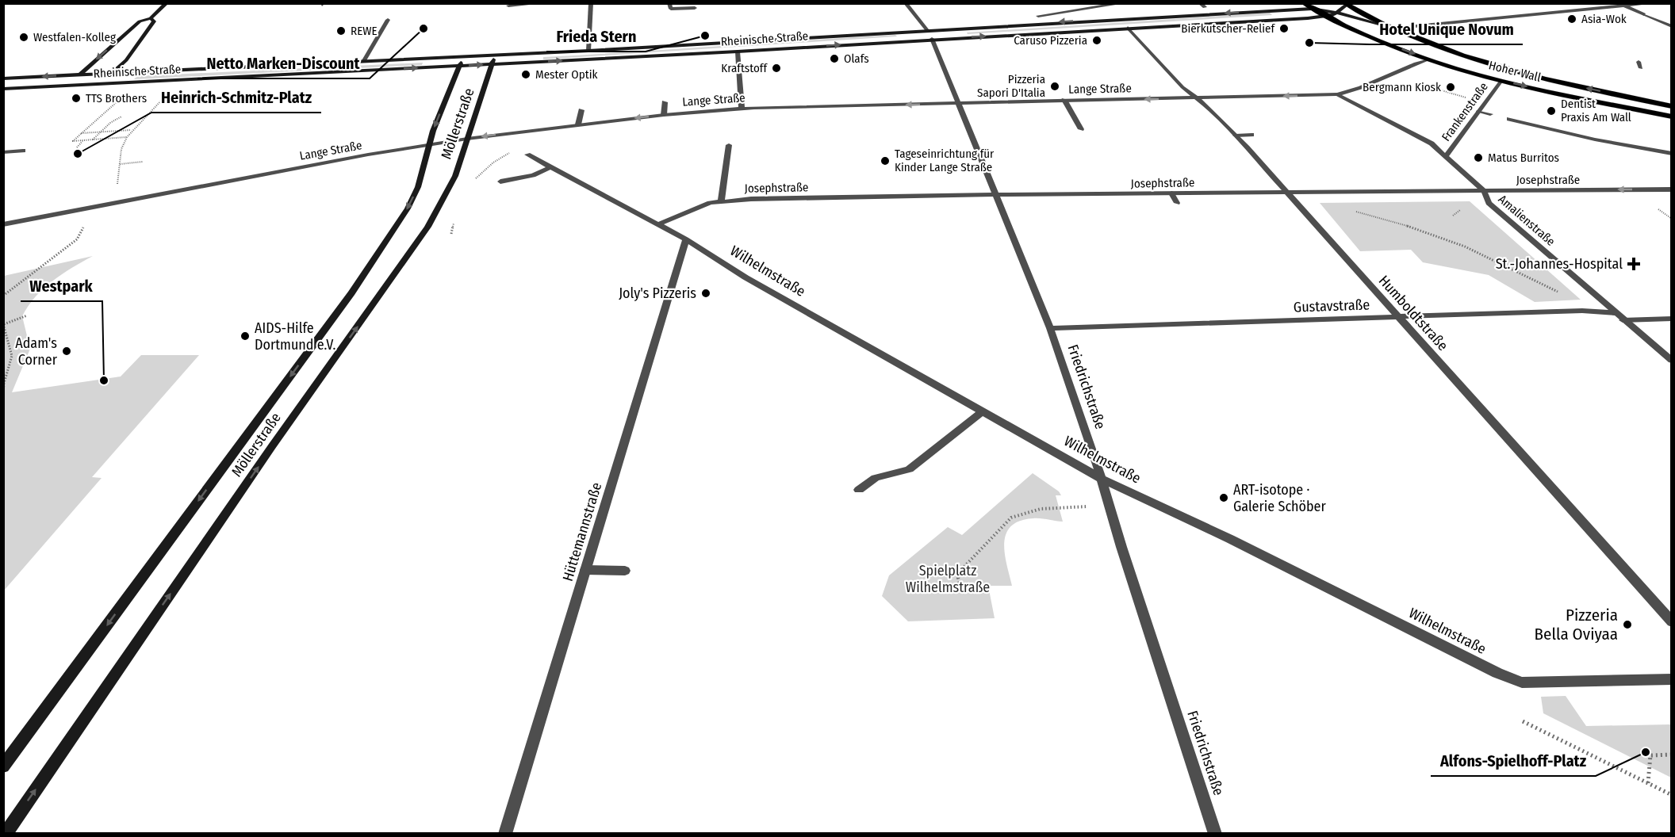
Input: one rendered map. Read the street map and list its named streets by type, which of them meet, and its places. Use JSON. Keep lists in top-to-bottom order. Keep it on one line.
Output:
{"streets":{"main road":["Rheinische Straße","Hoher Wall","Möllerstraße"],"street":["Lange Straße","Frankenstraße","Josephstraße","Amalienstraße","Wilhelmstraße","Gustavstraße","Humboldtstraße","Friedrichstraße","Hüttemannstraße"]},"crossings":[["Rheinische Straße","Hoher Wall"],["Rheinische Straße","Möllerstraße"],["Rheinische Straße","Humboldtstraße"],["Rheinische Straße","Friedrichstraße"],["Hoher Wall","Lange Straße"],["Hoher Wall","Frankenstraße"],["Lange Straße","Möllerstraße"],["Lange Straße","Amalienstraße"],["Lange Straße","Humboldtstraße"],["Lange Straße","Friedrichstraße"],["Frankenstraße","Amalienstraße"],["Josephstraße","Amalienstraße"],["Josephstraße","Wilhelmstraße"],["Josephstraße","Humboldtstraße"],["Josephstraße","Friedrichstraße"],["Amalienstraße","Gustavstraße"],["Wilhelmstraße","Friedrichstraße"],["Wilhelmstraße","Hüttemannstraße"],["Gustavstraße","Humboldtstraße"],["Gustavstraße","Friedrichstraße"]],"one_way":["Lange Straße"],"parks":["Spielplatz Wilhelmstraße"],"places":{"other":["Asia-Wok","Netto Marken-Discount","Bierkutscher-Relief","REWE","Frieda Stern","Westfalen-Kolleg","Caruso Pizzeria","Hotel Unique Novum","Olafs","Kraftstoff","Mester Optik","Pizzeria Sapori D'Italia","Bergmann Kiosk","TTS Brothers","Dentist Praxis Am Wall","Heinrich-Schmitz-Platz","Matus Burritos","Tageseinrichtung für Kinder Lange Straße","Joly's Pizzeris","AIDS-Hilfe Dortmund e.V.","Adam's Corner","Westpark","ART-isotope · Galerie Schöber","Pizzeria Bella Oviyaa","Alfons-Spielhoff-Platz"],"health":["St.-Johannes-Hospital"]}}
